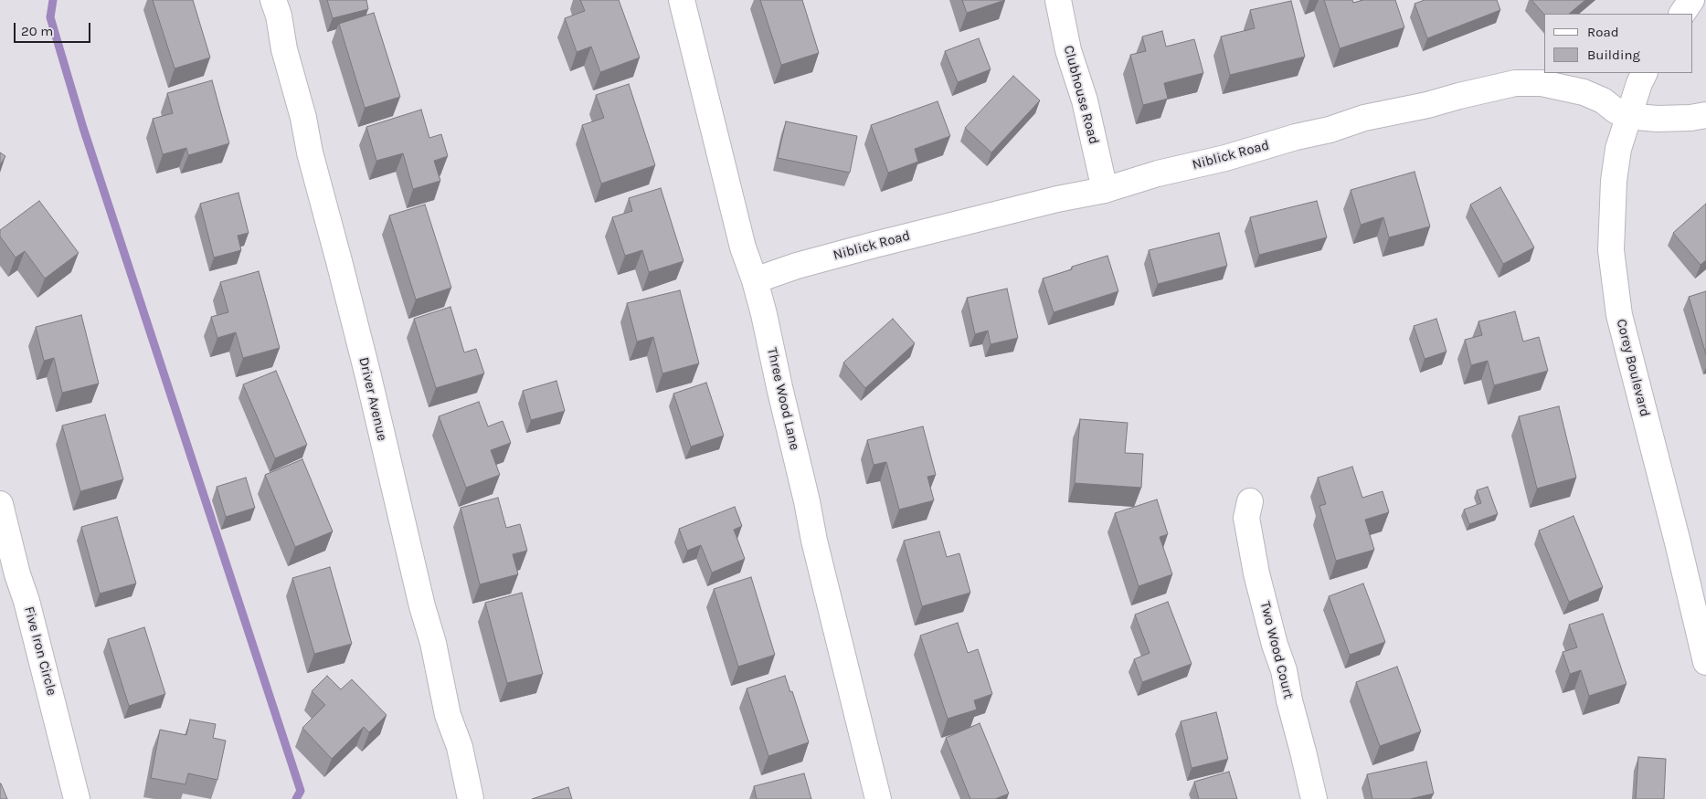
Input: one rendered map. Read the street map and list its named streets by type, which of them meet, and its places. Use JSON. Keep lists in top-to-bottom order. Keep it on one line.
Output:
{"streets":{"street":["Clubhouse Road","Niblick Road","Corey Boulevard","Driver Avenue","Three Wood Lane","Two Wood Court","Five Iron Circle"]},"crossings":[["Clubhouse Road","Niblick Road"],["Niblick Road","Corey Boulevard"],["Niblick Road","Three Wood Lane"]],"legend":["Road","Building"],"scale_bar":"20 m"}
